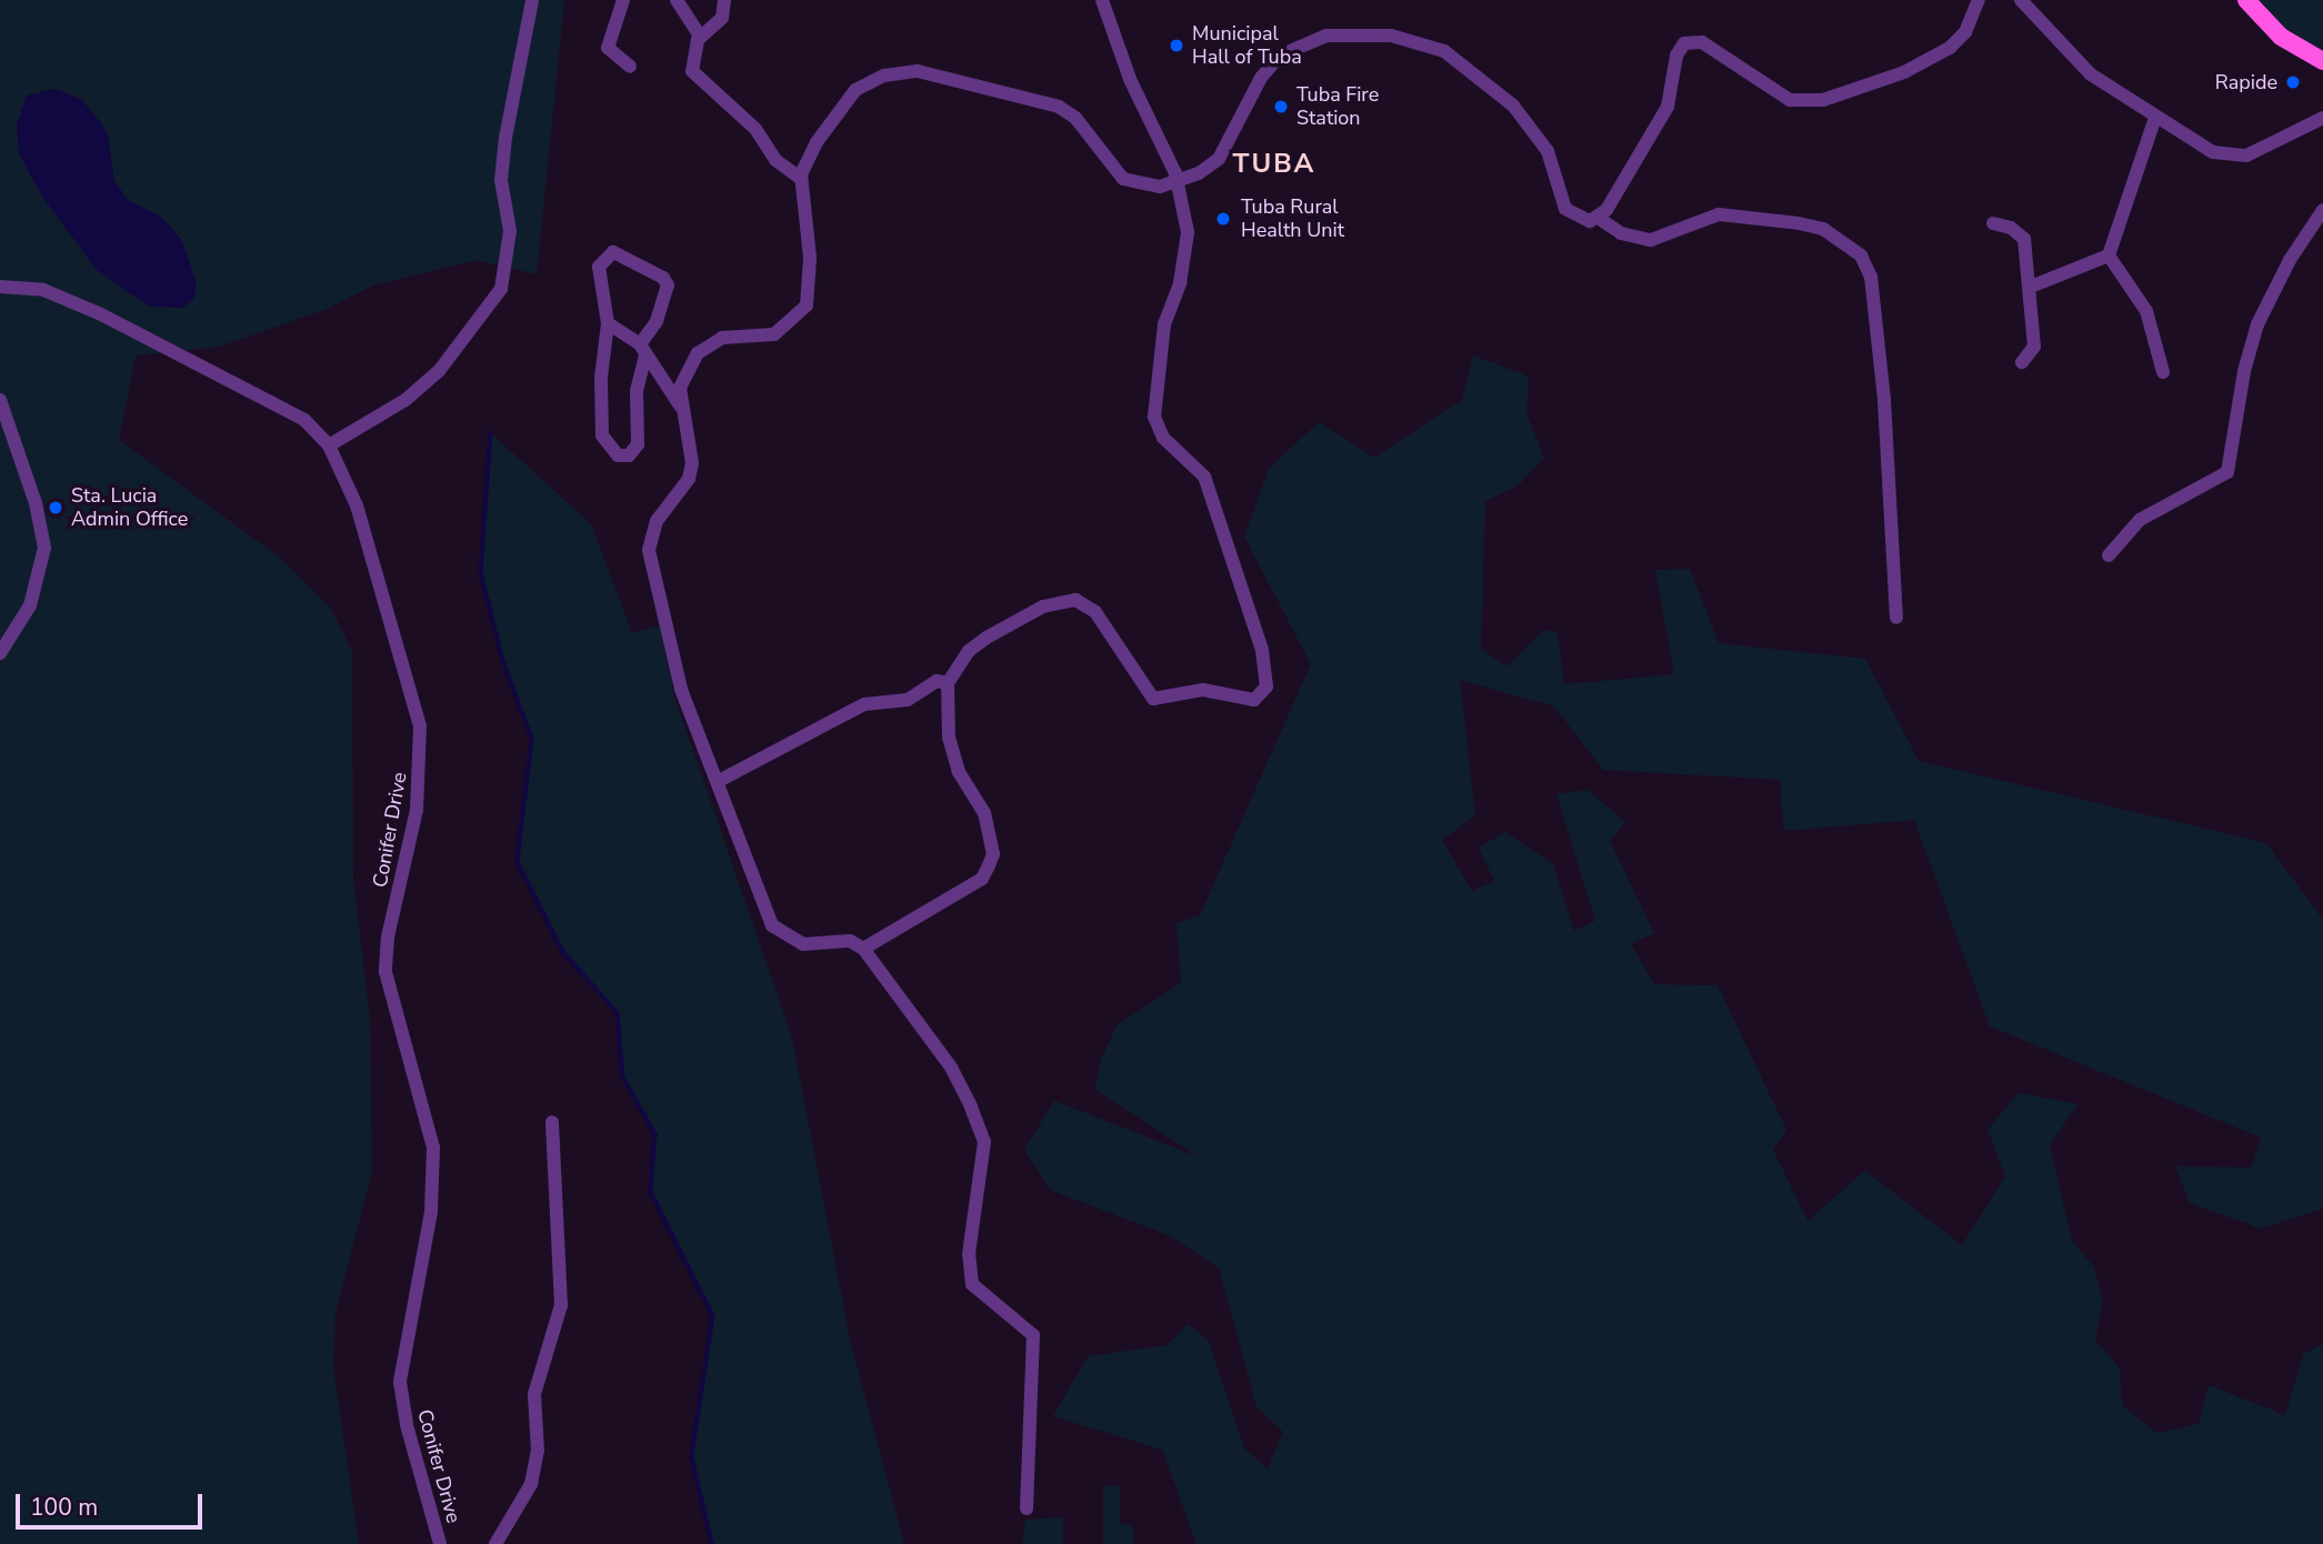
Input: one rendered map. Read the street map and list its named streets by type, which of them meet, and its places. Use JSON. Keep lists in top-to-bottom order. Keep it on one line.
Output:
{"streets":{"street":["Conifer Drive"]},"districts":["TUBA"],"places":["Municipal Hall of Tuba","Rapide","Tuba Fire Station","Tuba Rural Health Unit","Sta. Lucia Admin Office"],"scale_bar":"100 m"}
